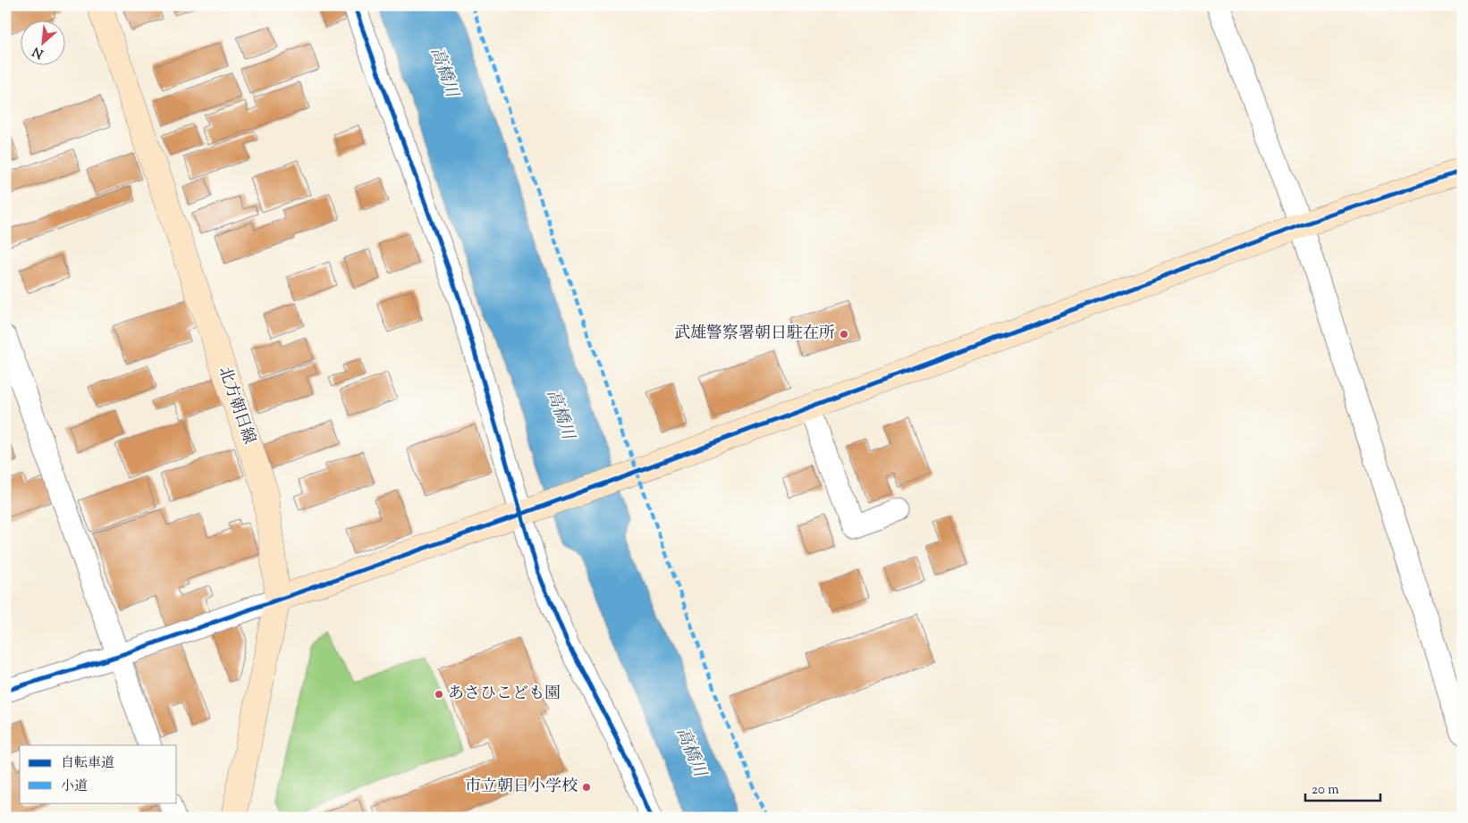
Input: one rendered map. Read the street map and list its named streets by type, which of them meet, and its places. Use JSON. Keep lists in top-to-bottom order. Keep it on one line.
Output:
{"streets":{"street":["北方朝日線"]},"water":["高橋川"],"places":["武雄警察署朝日駐在所","あさひこども園","市立朝日小学校"],"legend":["自転車道","小道"],"scale_bar":"20 m","north":"bottom left"}
